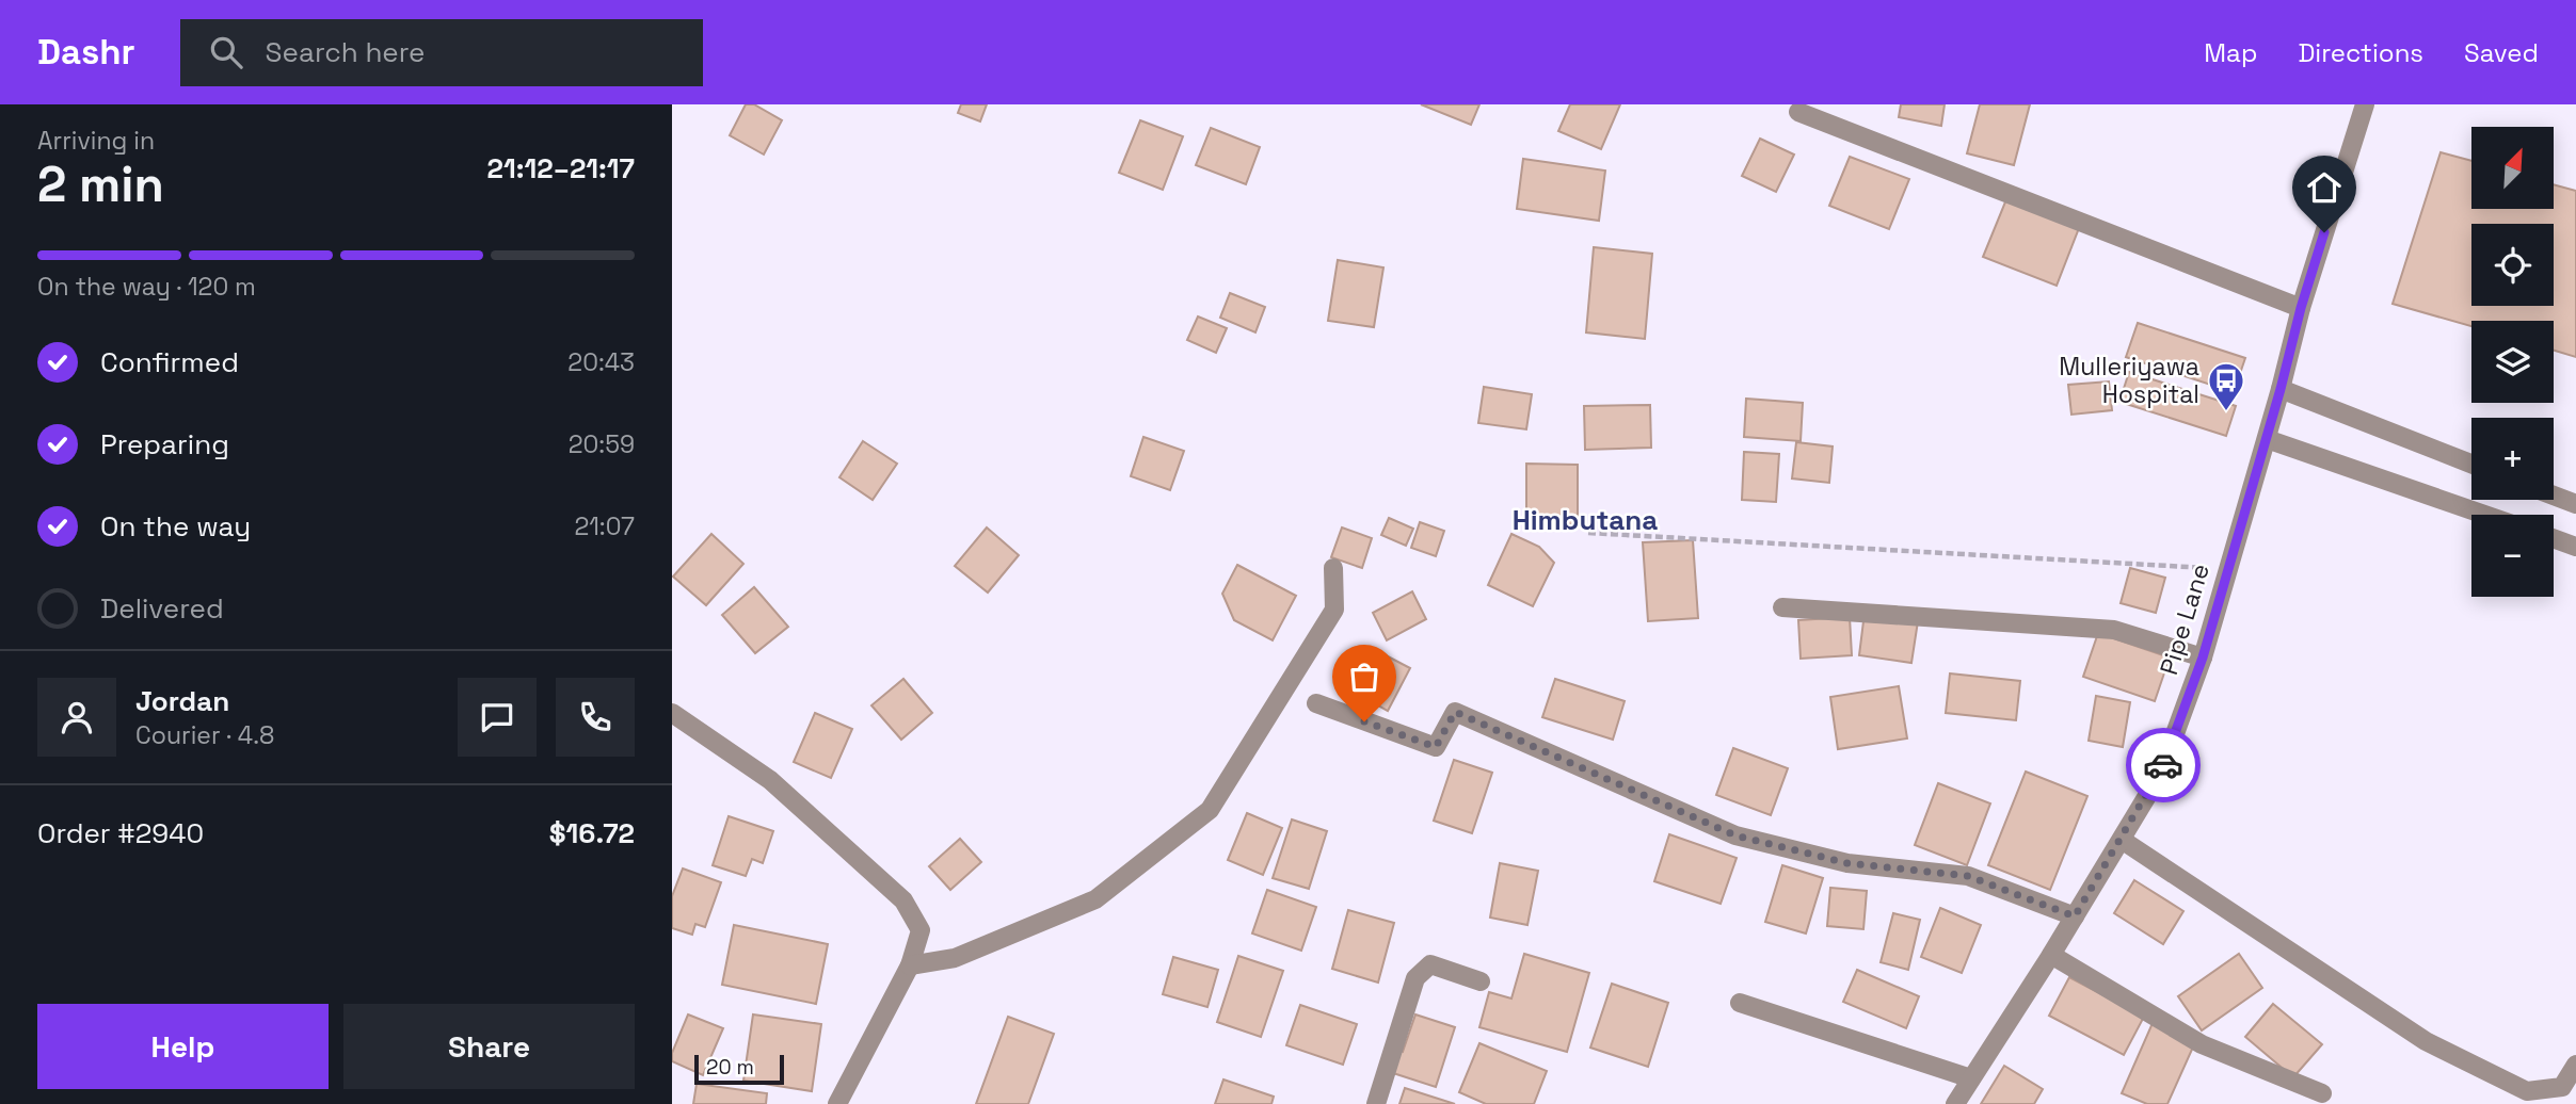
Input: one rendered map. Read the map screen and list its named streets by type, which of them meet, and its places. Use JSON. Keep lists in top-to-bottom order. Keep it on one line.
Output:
{"streets":{"street":["Pipe Lane"]},"districts":["Himbutana"],"places":{"bus stop":["Mulleriyawa Hospital"]},"scale_bar":"20 m","north":"top right","page":{"header":"Dashr","search":"Search here","nav":["Map","Directions","Saved"],"heading":["2 min","Arriving in","21:12–21:17"],"panel":["Jordan","Courier · 4.8","Order #2940","$16.72"],"map_buttons":["+","−"],"bar":"On the way · 120 m","list":[["Confirmed","20:43"],["Preparing","20:59"],["On the way","21:07"],"Delivered"],"buttons":["Help","Share"],"scale":"20 m"}}
